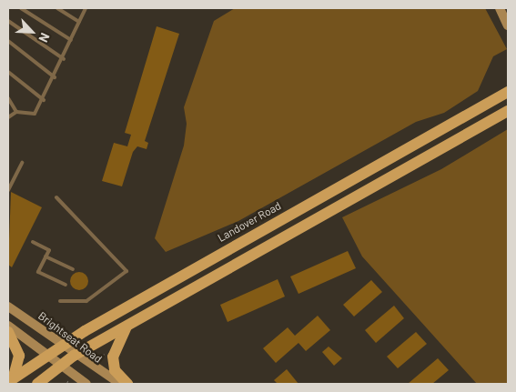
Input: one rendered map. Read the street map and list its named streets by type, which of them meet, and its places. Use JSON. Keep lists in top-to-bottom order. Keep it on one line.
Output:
{"streets":{"main road":["Landover Road","Brightseat Road"]},"crossings":[["Landover Road","Brightseat Road"]],"north":"bottom right"}
